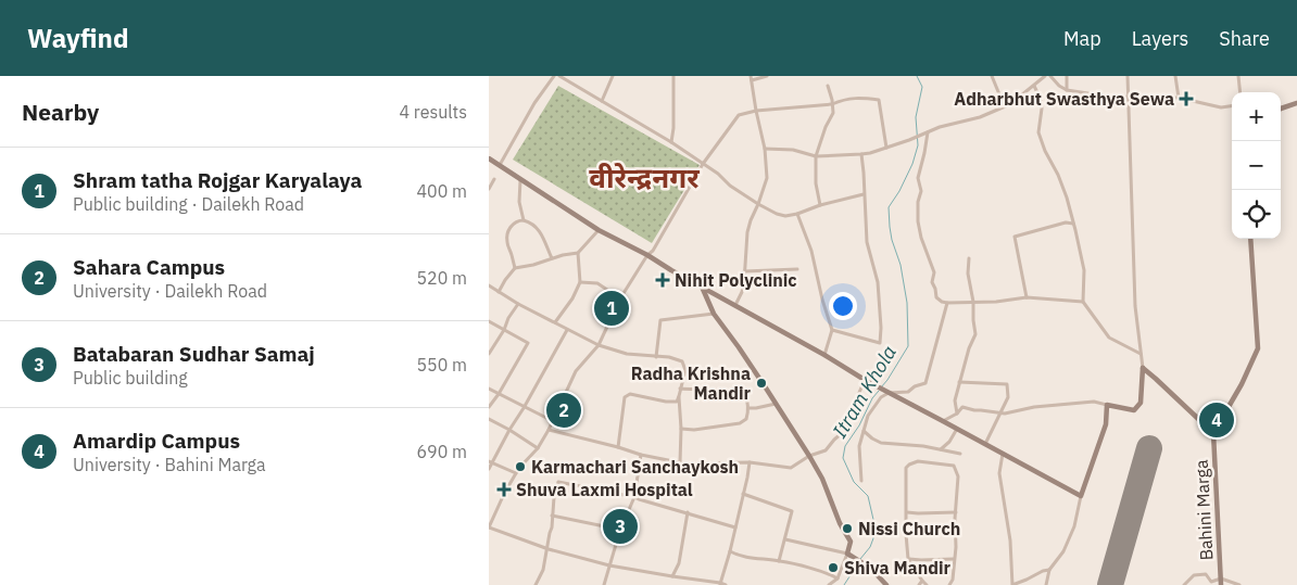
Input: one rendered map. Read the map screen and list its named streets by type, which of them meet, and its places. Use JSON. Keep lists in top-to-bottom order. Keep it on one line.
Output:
{"streets":{"street":["Bahini Marga"]},"districts":["वीरेन्द्रनगर"],"water":["Itram Khola"],"places":{"health":["Adharbhut Swasthya Sewa","Nihit Polyclinic","Shuva Laxmi Hospital"],"other":["Radha Krishna Mandir","Karmachari Sanchaykosh","Nissi Church","Shiva Mandir"]},"page":{"header":"Wayfind","nav":["Map","Layers","Share"],"heading":["Nearby","4 results"],"map_buttons":["+","−"],"list":[{"mark":"1","name":"Shram tatha Rojgar Karyalaya","note":"Public building · Dailekh Road","value":"400 m"},{"mark":"2","name":"Sahara Campus","note":"University · Dailekh Road","value":"520 m"},{"mark":"3","name":"Batabaran Sudhar Samaj","note":"Public building","value":"550 m"},{"mark":"4","name":"Amardip Campus","note":"University · Bahini Marga","value":"690 m"}],"pins":["1","2","4","3"]}}
